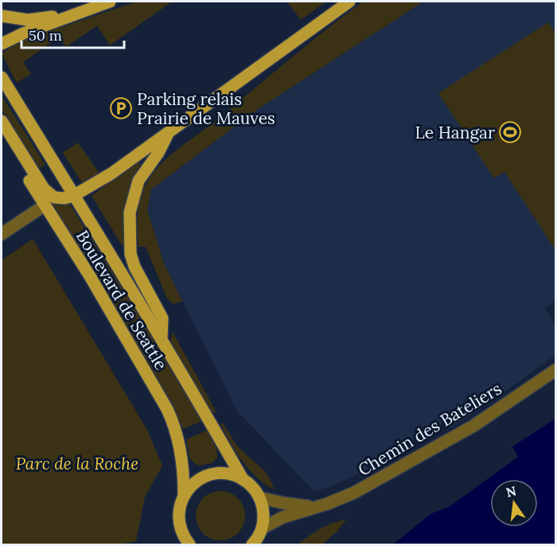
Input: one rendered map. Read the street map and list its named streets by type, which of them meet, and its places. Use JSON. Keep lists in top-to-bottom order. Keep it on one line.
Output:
{"streets":{"main road":["Boulevard de Seattle"],"street":["Chemin des Bateliers"]},"crossings":[["Boulevard de Seattle","Chemin des Bateliers"]],"parks":["Parc de la Roche"],"places":{"parking":["Parking relais Prairie de Mauves"],"sports":["Le Hangar"]},"scale_bar":"50 m","north":"top"}
